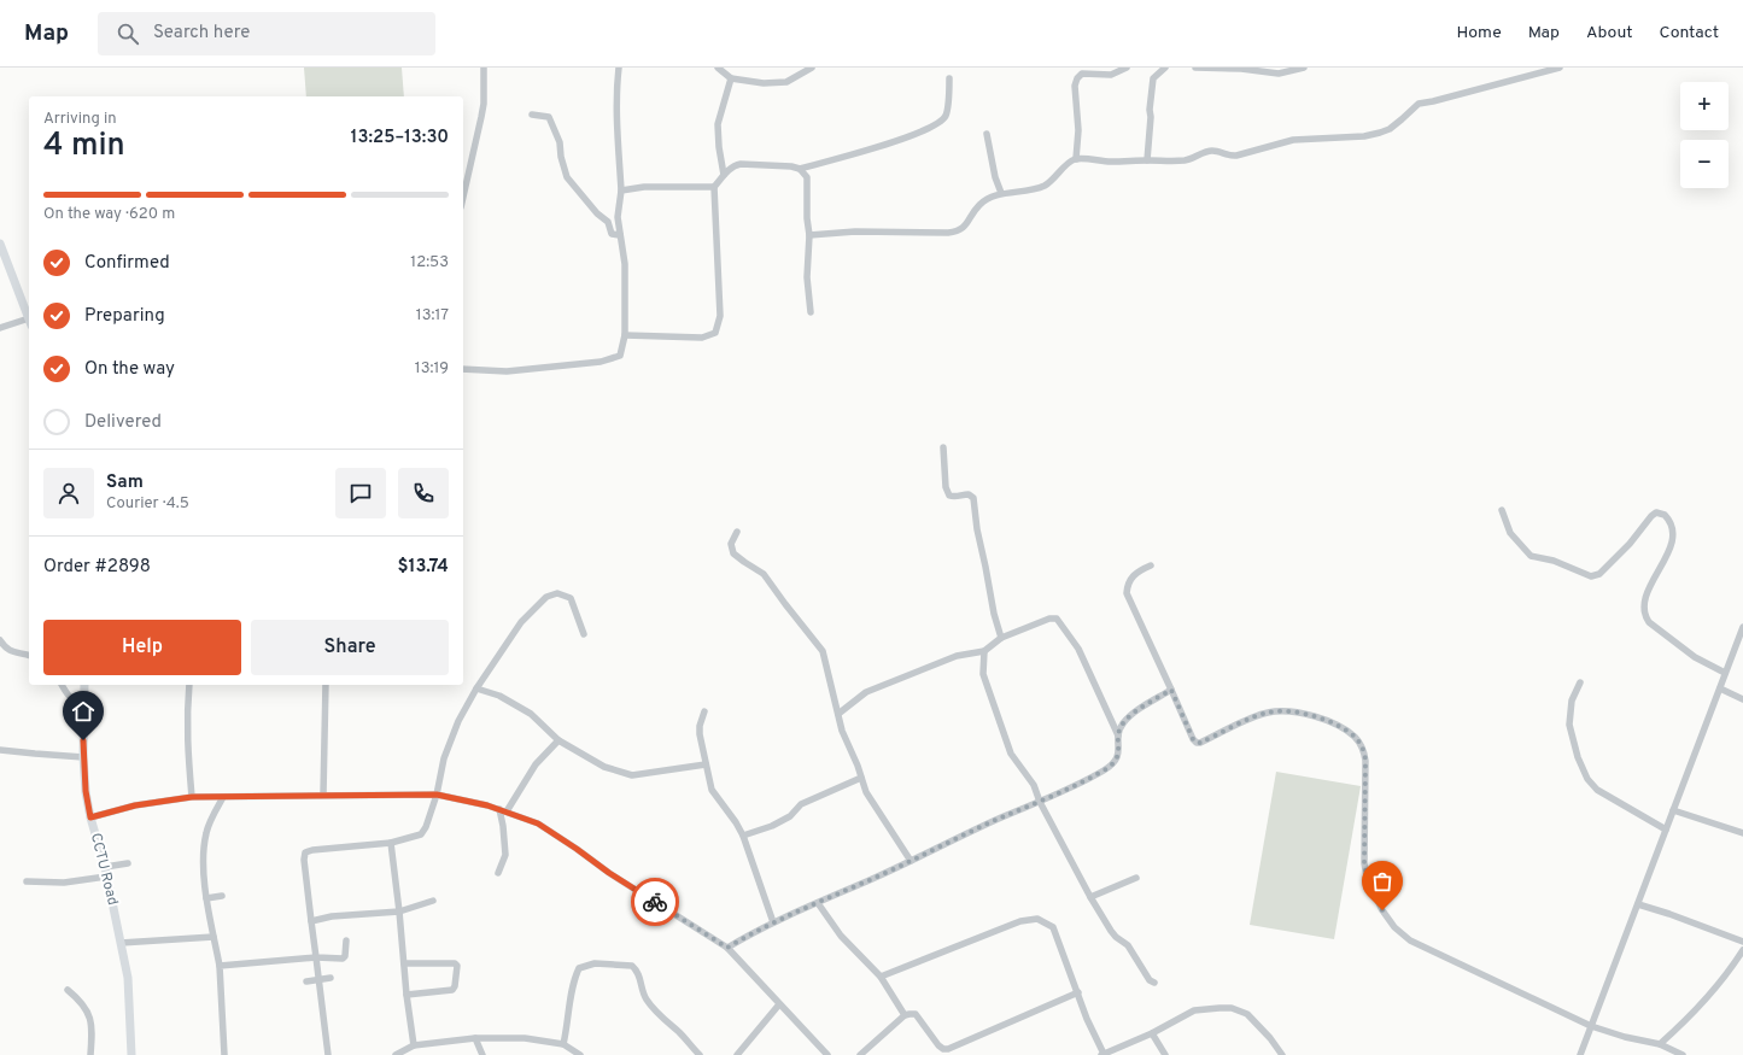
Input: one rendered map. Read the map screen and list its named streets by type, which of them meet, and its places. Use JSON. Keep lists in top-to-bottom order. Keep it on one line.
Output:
{"streets":{"street":["CCTU Road"]},"page":{"header":"Map","search":"Search here","nav":["Home","Map","About","Contact"],"map_buttons":["+","−"],"heading":["4 min","Arriving in","13:25–13:30"],"panel":["Sam","Courier · 4.5","Order #2898","$13.74"],"bar":"On the way · 620 m","list":[["Confirmed","12:53"],["Preparing","13:17"],["On the way","13:19"],"Delivered"],"buttons":["Help","Share"]}}
